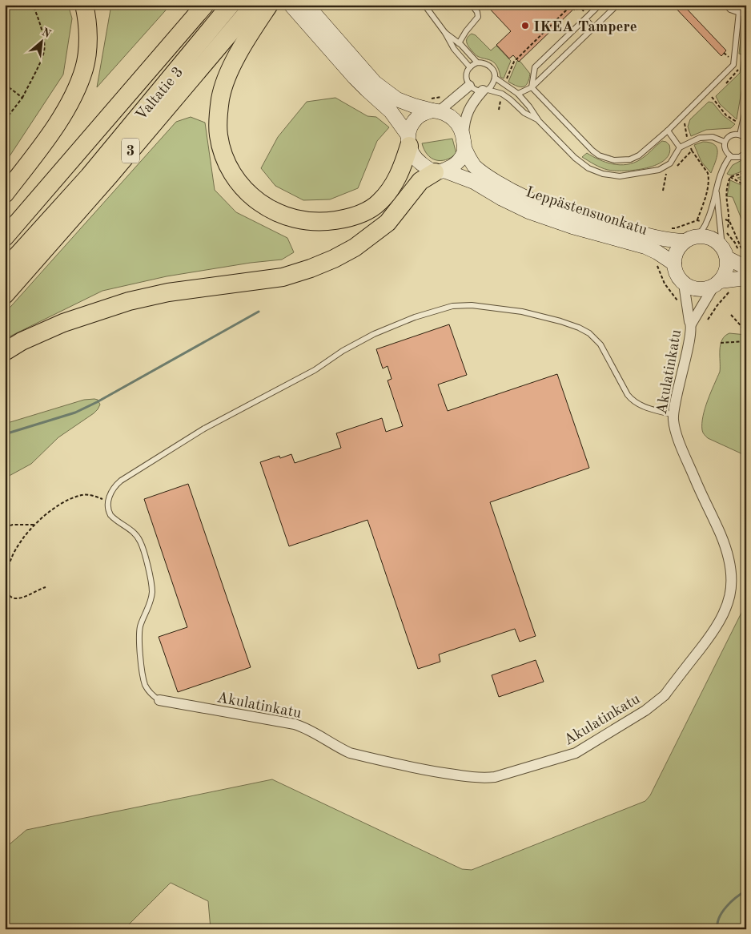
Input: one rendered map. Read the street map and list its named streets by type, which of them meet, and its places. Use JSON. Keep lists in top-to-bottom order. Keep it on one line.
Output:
{"streets":{"highway":["Valtatie 3","3"],"main road":["Leppästensuonkatu"],"street":["Akulatinkatu"]},"crossings":[["Leppästensuonkatu","Akulatinkatu"]],"places":["IKEA Tampere"],"north":"top right"}
